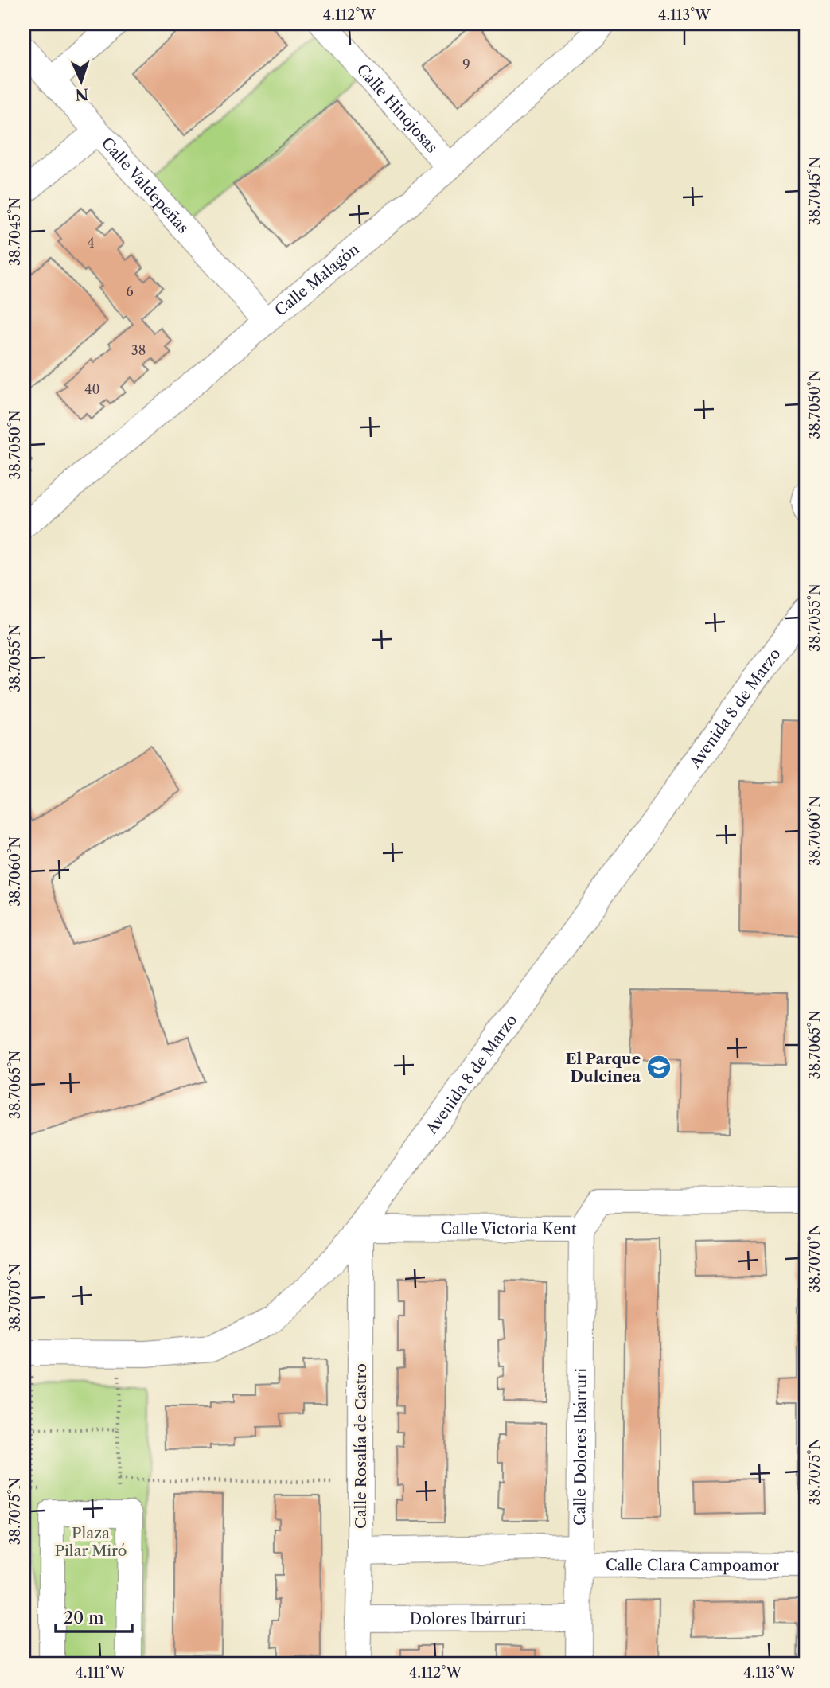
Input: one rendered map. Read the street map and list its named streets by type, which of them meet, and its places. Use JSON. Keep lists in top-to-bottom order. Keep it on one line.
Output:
{"streets":{"street":["Calle Hinojosas","Calle Valdepeñas","Calle Malagón","Avenida 8 de Marzo","Calle Victoria Kent","Calle Rosalía de Castro","Calle Dolores Ibárruri","Calle Clara Campoamor","Dolores Ibárruri"]},"crossings":[["Calle Hinojosas","Calle Malagón"],["Calle Valdepeñas","Calle Malagón"],["Avenida 8 de Marzo","Calle Victoria Kent"],["Avenida 8 de Marzo","Calle Rosalía de Castro"],["Calle Victoria Kent","Calle Rosalía de Castro"],["Calle Victoria Kent","Calle Dolores Ibárruri"],["Calle Rosalía de Castro","Dolores Ibárruri"],["Calle Dolores Ibárruri","Calle Clara Campoamor"],["Calle Dolores Ibárruri","Dolores Ibárruri"]],"parks":["Plaza Pilar Miró"],"places":{"school or university":["El Parque Dulcinea"]},"house_numbers":["9","4","6","38","40"],"scale_bar":"20 m","north":"bottom","coordinates":["4.112°W","4.113°W","38.7045°N","38.7050°N","38.7055°N","38.7060°N","38.7065°N","38.7070°N","38.7075°N","4.111°W"]}
